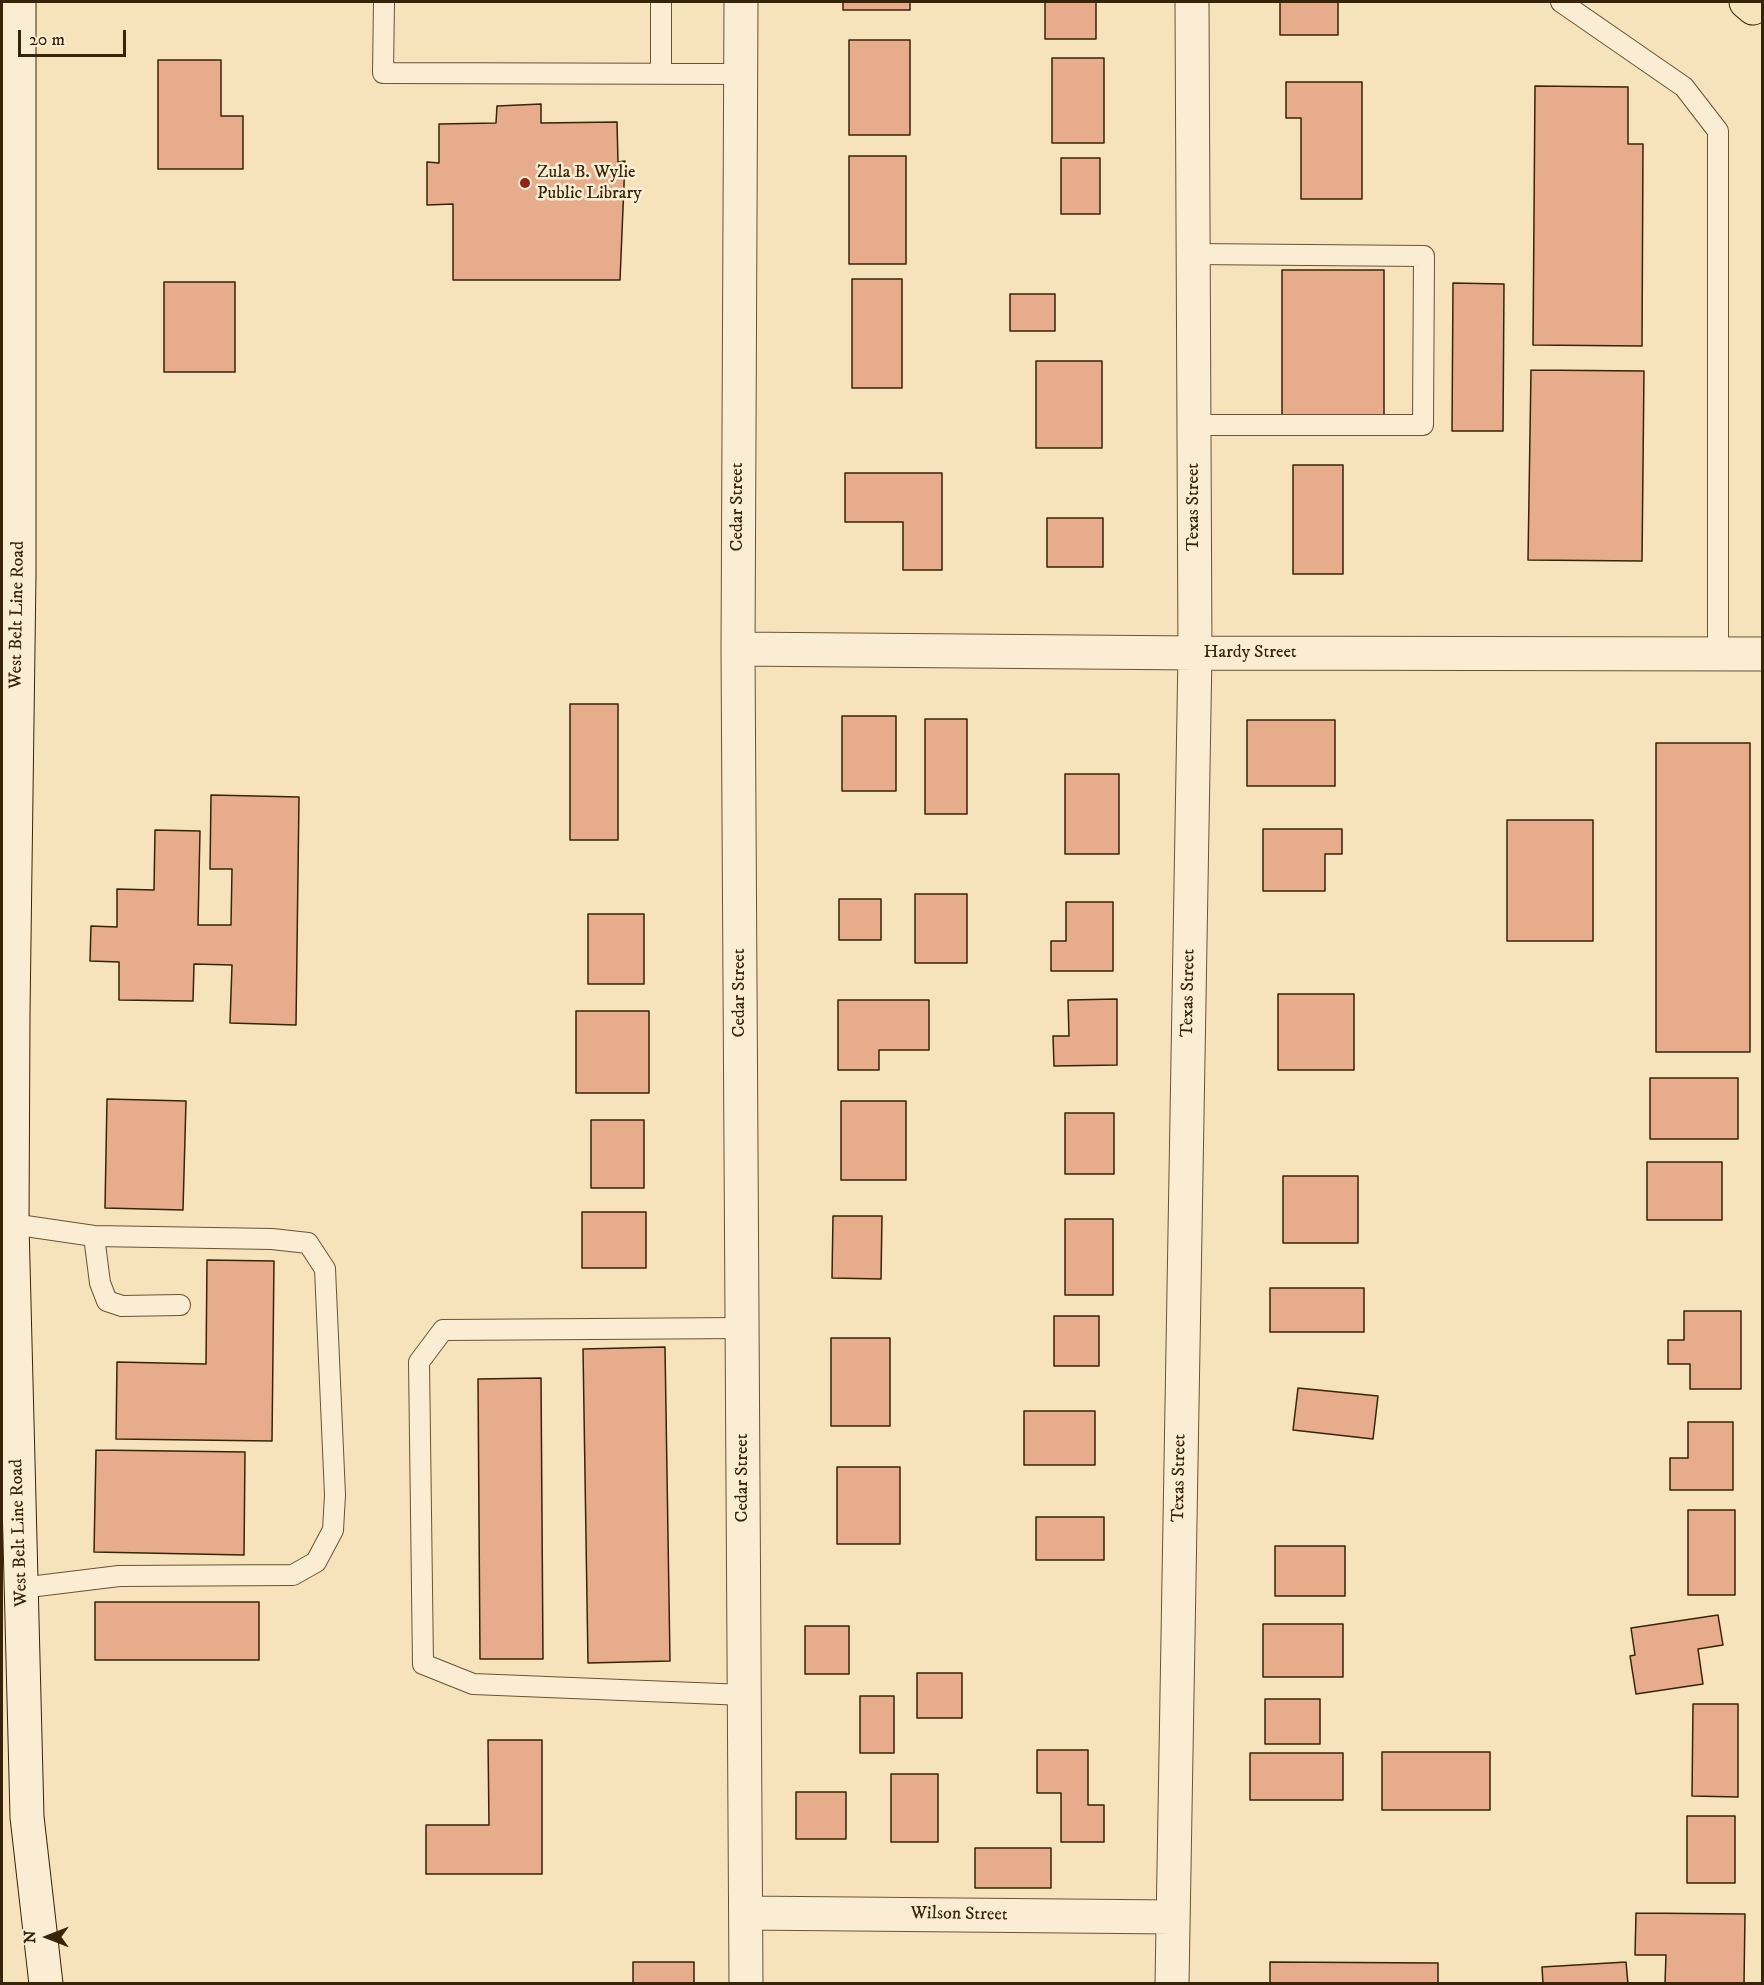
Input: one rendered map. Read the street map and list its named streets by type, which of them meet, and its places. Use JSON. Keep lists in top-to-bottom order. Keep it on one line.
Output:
{"streets":{"street":["Cedar Street","Texas Street","West Belt Line Road","Hardy Street","Wilson Street"]},"crossings":[["Cedar Street","Hardy Street"],["Cedar Street","Wilson Street"],["Texas Street","Hardy Street"],["Texas Street","Wilson Street"]],"places":["Zula B. Wylie Public Library"],"scale_bar":"20 m","north":"left"}
